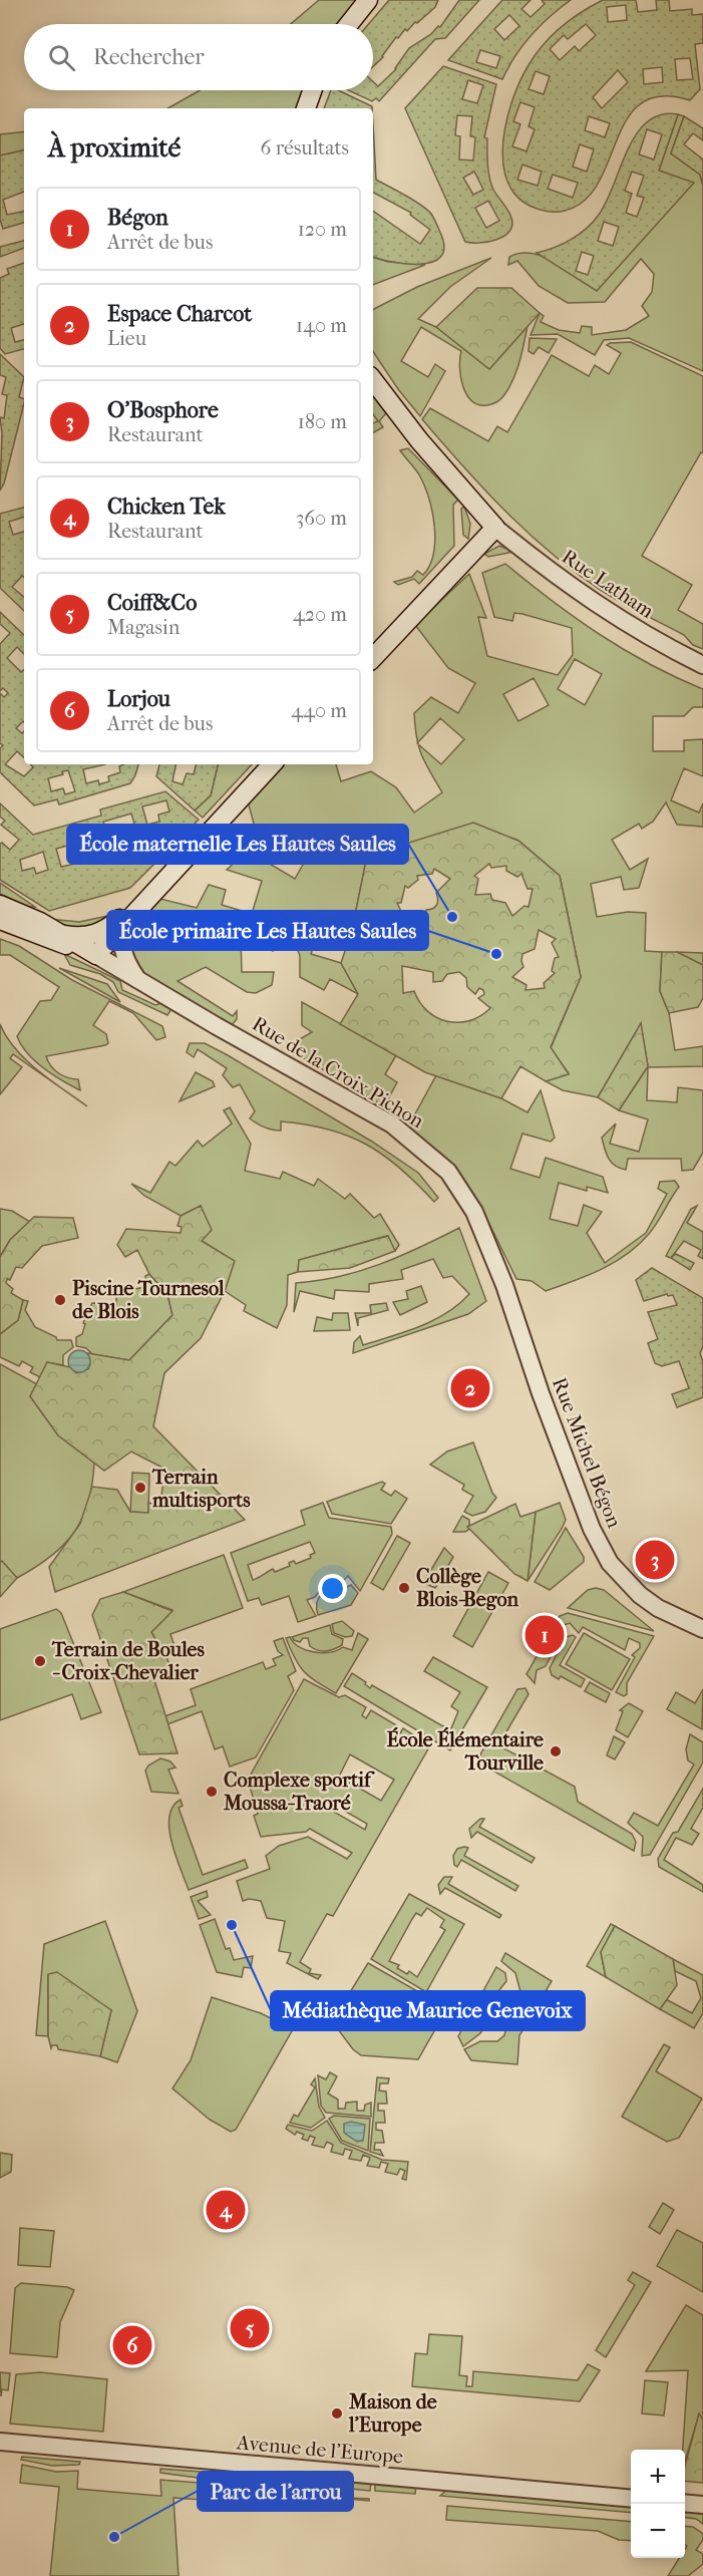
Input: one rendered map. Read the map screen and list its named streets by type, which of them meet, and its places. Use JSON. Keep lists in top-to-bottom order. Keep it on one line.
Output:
{"streets":{"street":["Rue Latham","Rue de la Croix Pichon","Rue Michel Bégon","Avenue de l'Europe"]},"crossings":[["Rue de la Croix Pichon","Rue Michel Bégon"]],"places":["École maternelle Les Hautes Saules","École primaire Les Hautes Saules","Piscine Tournesol de Blois","Terrain multisports","Collège Blois-Begon","Terrain de Boules - Croix-Chevalier","École Élémentaire Tourville","Complexe sportif Moussa-Traoré","Médiathèque Maurice Genevoix","Maison de l'Europe","Parc de l'arrou"],"page":{"search":"Rechercher","heading":["À proximité","6 résultats"],"list":[{"mark":"1","name":"Bégon","note":"Arrêt de bus","value":"120 m"},{"mark":"2","name":"Espace Charcot","note":"Lieu","value":"140 m"},{"mark":"3","name":"O'Bosphore","note":"Restaurant","value":"180 m"},{"mark":"4","name":"Chicken Tek","note":"Restaurant","value":"360 m"},{"mark":"5","name":"Coiff&Co","note":"Magasin","value":"420 m"},{"mark":"6","name":"Lorjou","note":"Arrêt de bus","value":"440 m"}],"pins":["2","3","1","4","5","6"],"map_buttons":["+","−"]}}
